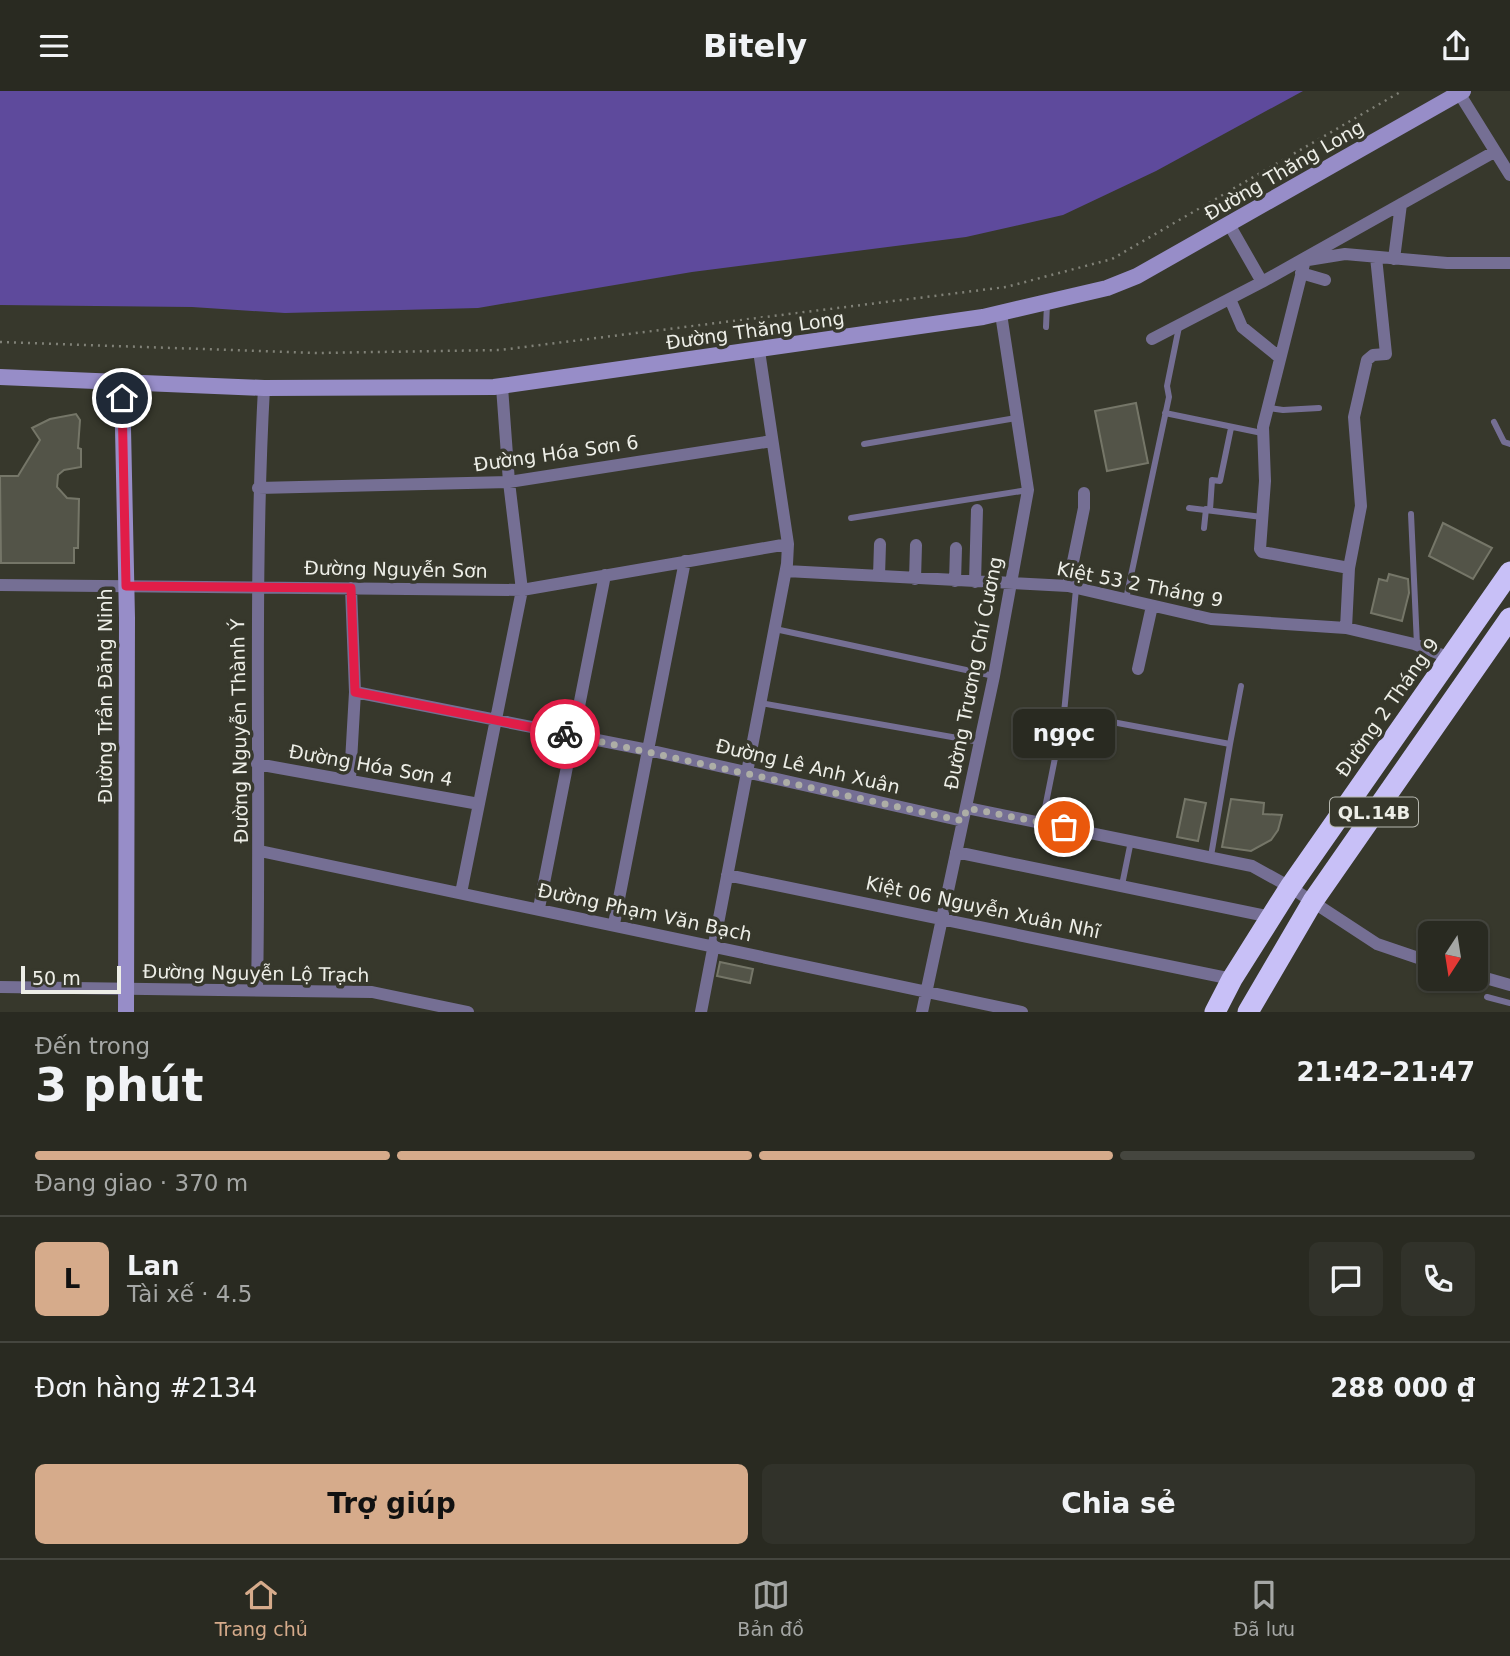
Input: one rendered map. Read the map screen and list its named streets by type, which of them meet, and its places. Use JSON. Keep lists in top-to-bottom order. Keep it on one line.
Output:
{"streets":{"highway":["Đường 2 Tháng 9","QL.14B"],"street":["Đường Thăng Long","Đường Hóa Sơn 6","Đường Nguyễn Sơn","Kiệt 53 2 Tháng 9","Đường Trương Chí Cương","Đường Trần Đăng Ninh","Đường Nguyễn Thành Ý","Đường Hóa Sơn 4","Đường Lê Anh Xuân","Kiệt 06 Nguyễn Xuân Nhĩ","Đường Phạm Văn Bạch","Đường Nguyễn Lộ Trạch"]},"crossings":[["Đường Thăng Long","Đường Trương Chí Cương"],["Đường Thăng Long","Đường Trần Đăng Ninh"],["Đường Thăng Long","Đường Nguyễn Thành Ý"],["Đường Hóa Sơn 6","Đường Nguyễn Thành Ý"],["Đường Nguyễn Sơn","Đường Trần Đăng Ninh"],["Đường Nguyễn Sơn","Đường Nguyễn Thành Ý"],["Kiệt 53 2 Tháng 9","Đường Trương Chí Cương"],["Kiệt 53 2 Tháng 9","Đường 2 Tháng 9"],["Đường Trương Chí Cương","Đường 2 Tháng 9"],["Đường Trương Chí Cương","QL.14B"],["Đường Trần Đăng Ninh","Đường Nguyễn Lộ Trạch"],["Đường 2 Tháng 9","Kiệt 06 Nguyễn Xuân Nhĩ"],["Đường Nguyễn Thành Ý","Đường Hóa Sơn 4"],["Đường Nguyễn Thành Ý","Đường Phạm Văn Bạch"],["Đường Nguyễn Thành Ý","Đường Nguyễn Lộ Trạch"]],"places":["ngọc"],"scale_bar":"50 m","north":"bottom","page":{"header":"Bitely","bubble":"ngọc","scale":"50 m","heading":["3 phút","Đến trong","21:42–21:47"],"panel":["Lan","Tài xế · 4.5","Đơn hàng #2134","288 000 ₫"],"bar":"Đang giao · 370 m","round":"L","buttons":["Trợ giúp","Chia sẻ"],"tabs":["Trang chủ","Bản đồ","Đã lưu"]}}
